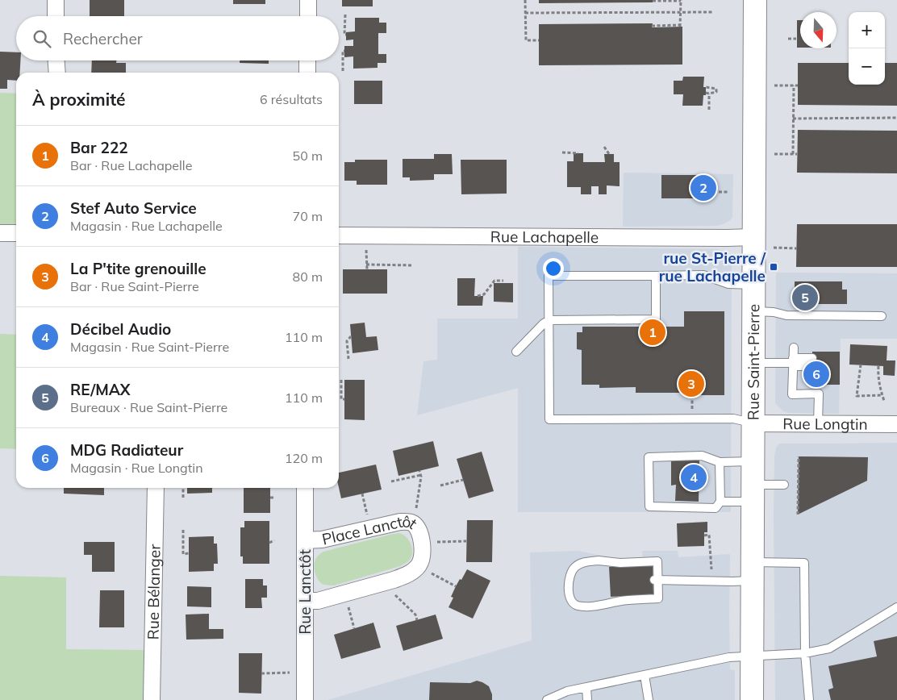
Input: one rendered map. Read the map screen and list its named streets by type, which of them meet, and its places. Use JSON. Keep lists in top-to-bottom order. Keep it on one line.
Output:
{"streets":{"main road":["Rue Saint-Pierre"],"street":["Rue Lachapelle","Rue Longtin","Place Lanctôt","Rue Bélanger","Rue Lanctôt"]},"crossings":[["Rue Lachapelle","Rue Saint-Pierre"],["Rue Saint-Pierre","Rue Longtin"],["Place Lanctôt","Rue Lanctôt"]],"places":{"transit":["rue St-Pierre / rue Lachapelle"]},"north":"bottom","page":{"map_buttons":["+","−"],"search":"Rechercher","heading":["À proximité","6 résultats"],"list":[{"mark":"1","name":"Bar 222","note":"Bar · Rue Lachapelle","value":"50 m"},{"mark":"2","name":"Stef Auto Service","note":"Magasin · Rue Lachapelle","value":"70 m"},{"mark":"3","name":"La P'tite grenouille","note":"Bar · Rue Saint-Pierre","value":"80 m"},{"mark":"4","name":"Décibel Audio","note":"Magasin · Rue Saint-Pierre","value":"110 m"},{"mark":"5","name":"RE/MAX","note":"Bureaux · Rue Saint-Pierre","value":"110 m"},{"mark":"6","name":"MDG Radiateur","note":"Magasin · Rue Longtin","value":"120 m"}],"pins":["2","5","1","6","3","4"]}}
